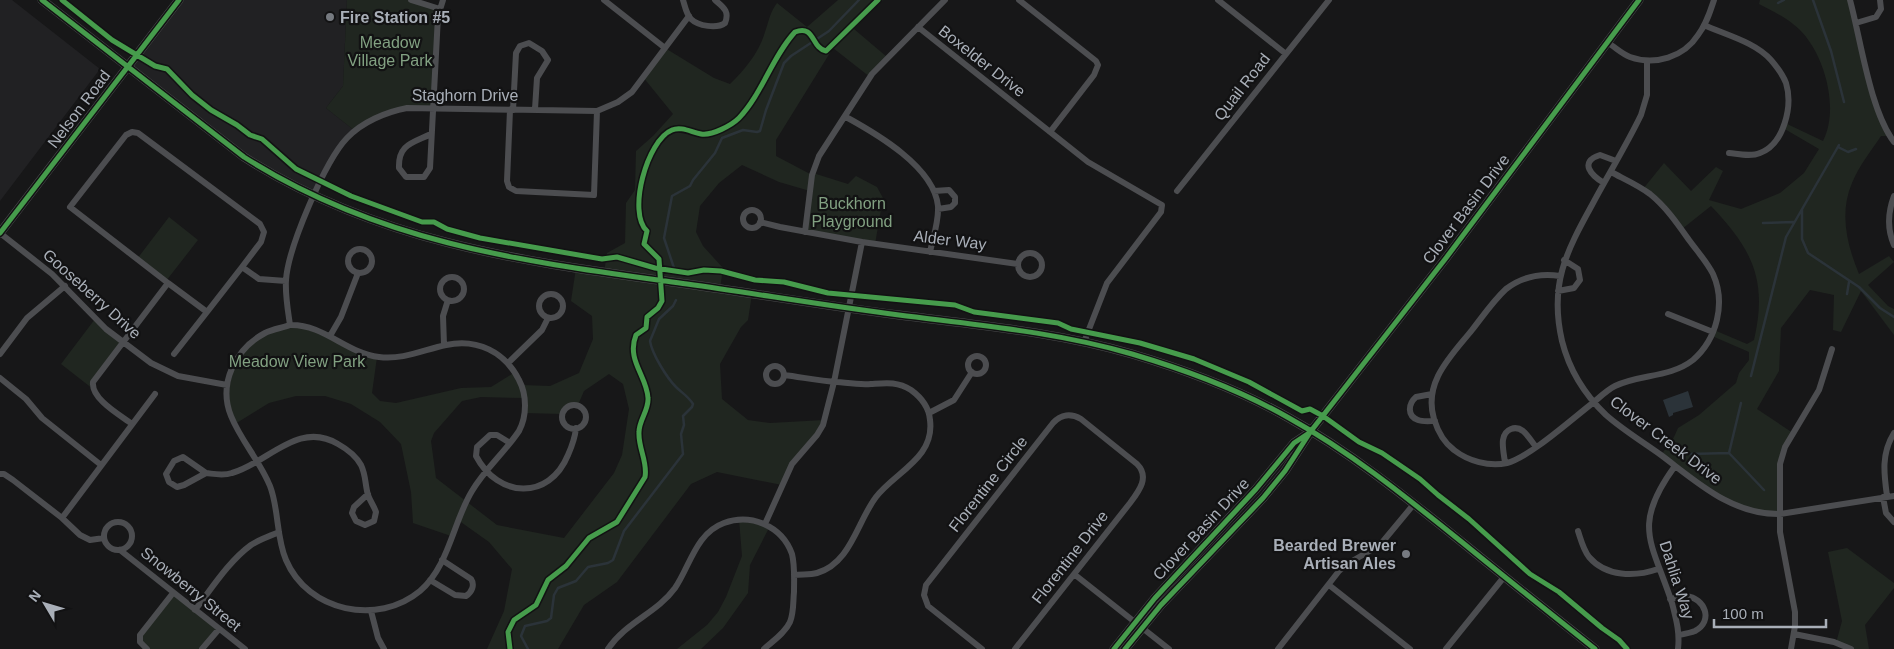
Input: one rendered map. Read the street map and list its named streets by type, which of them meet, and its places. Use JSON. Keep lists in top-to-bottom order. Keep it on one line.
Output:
{"streets":{"main road":["Nelson Road","Clover Basin Drive"],"street":["Boxelder Drive","Quail Road","Staghorn Drive","Alder Way","Gooseberry Drive","Clover Creek Drive","Florentine Circle","Florentine Drive","Dahlia Way","Snowberry Street"]},"crossings":[["Boxelder Drive","Alder Way"],["Nelson Road","Gooseberry Drive"],["Clover Creek Drive","Dahlia Way"],["Florentine Circle","Florentine Drive"]],"parks":["Meadow Village Park","Buckhorn Playground","Meadow View Park"],"places":["Fire Station #5","Bearded Brewer Artisan Ales"],"scale_bar":"100 m","north":"top left"}
